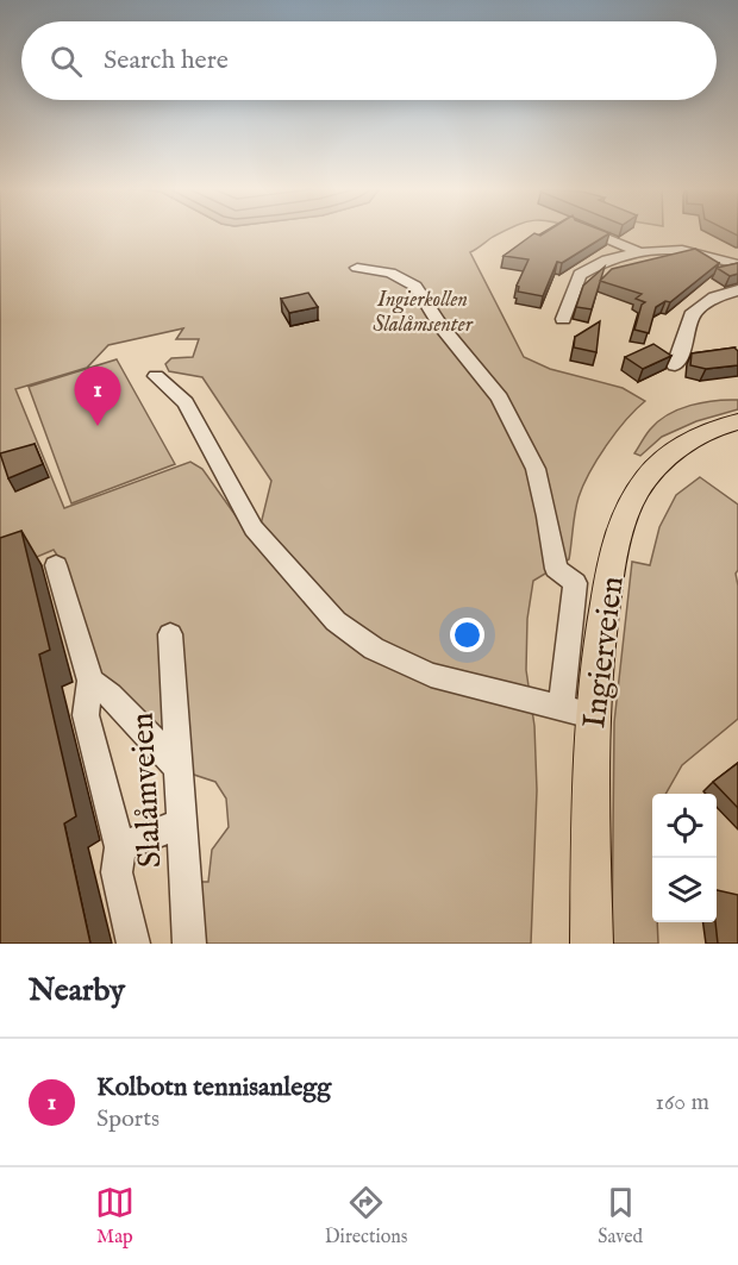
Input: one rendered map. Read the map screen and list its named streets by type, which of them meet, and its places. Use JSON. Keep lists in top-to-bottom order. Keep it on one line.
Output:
{"streets":{"main road":["Ingierveien"],"street":["Slalåmveien"]},"parks":["Ingierkollen Slalåmsenter"],"page":{"search":"Search here","pins":"1","heading":"Nearby","list":[{"mark":"1","name":"Kolbotn tennisanlegg","note":"Sports","value":"160 m"}],"nav":["Map","Directions","Saved"]}}
